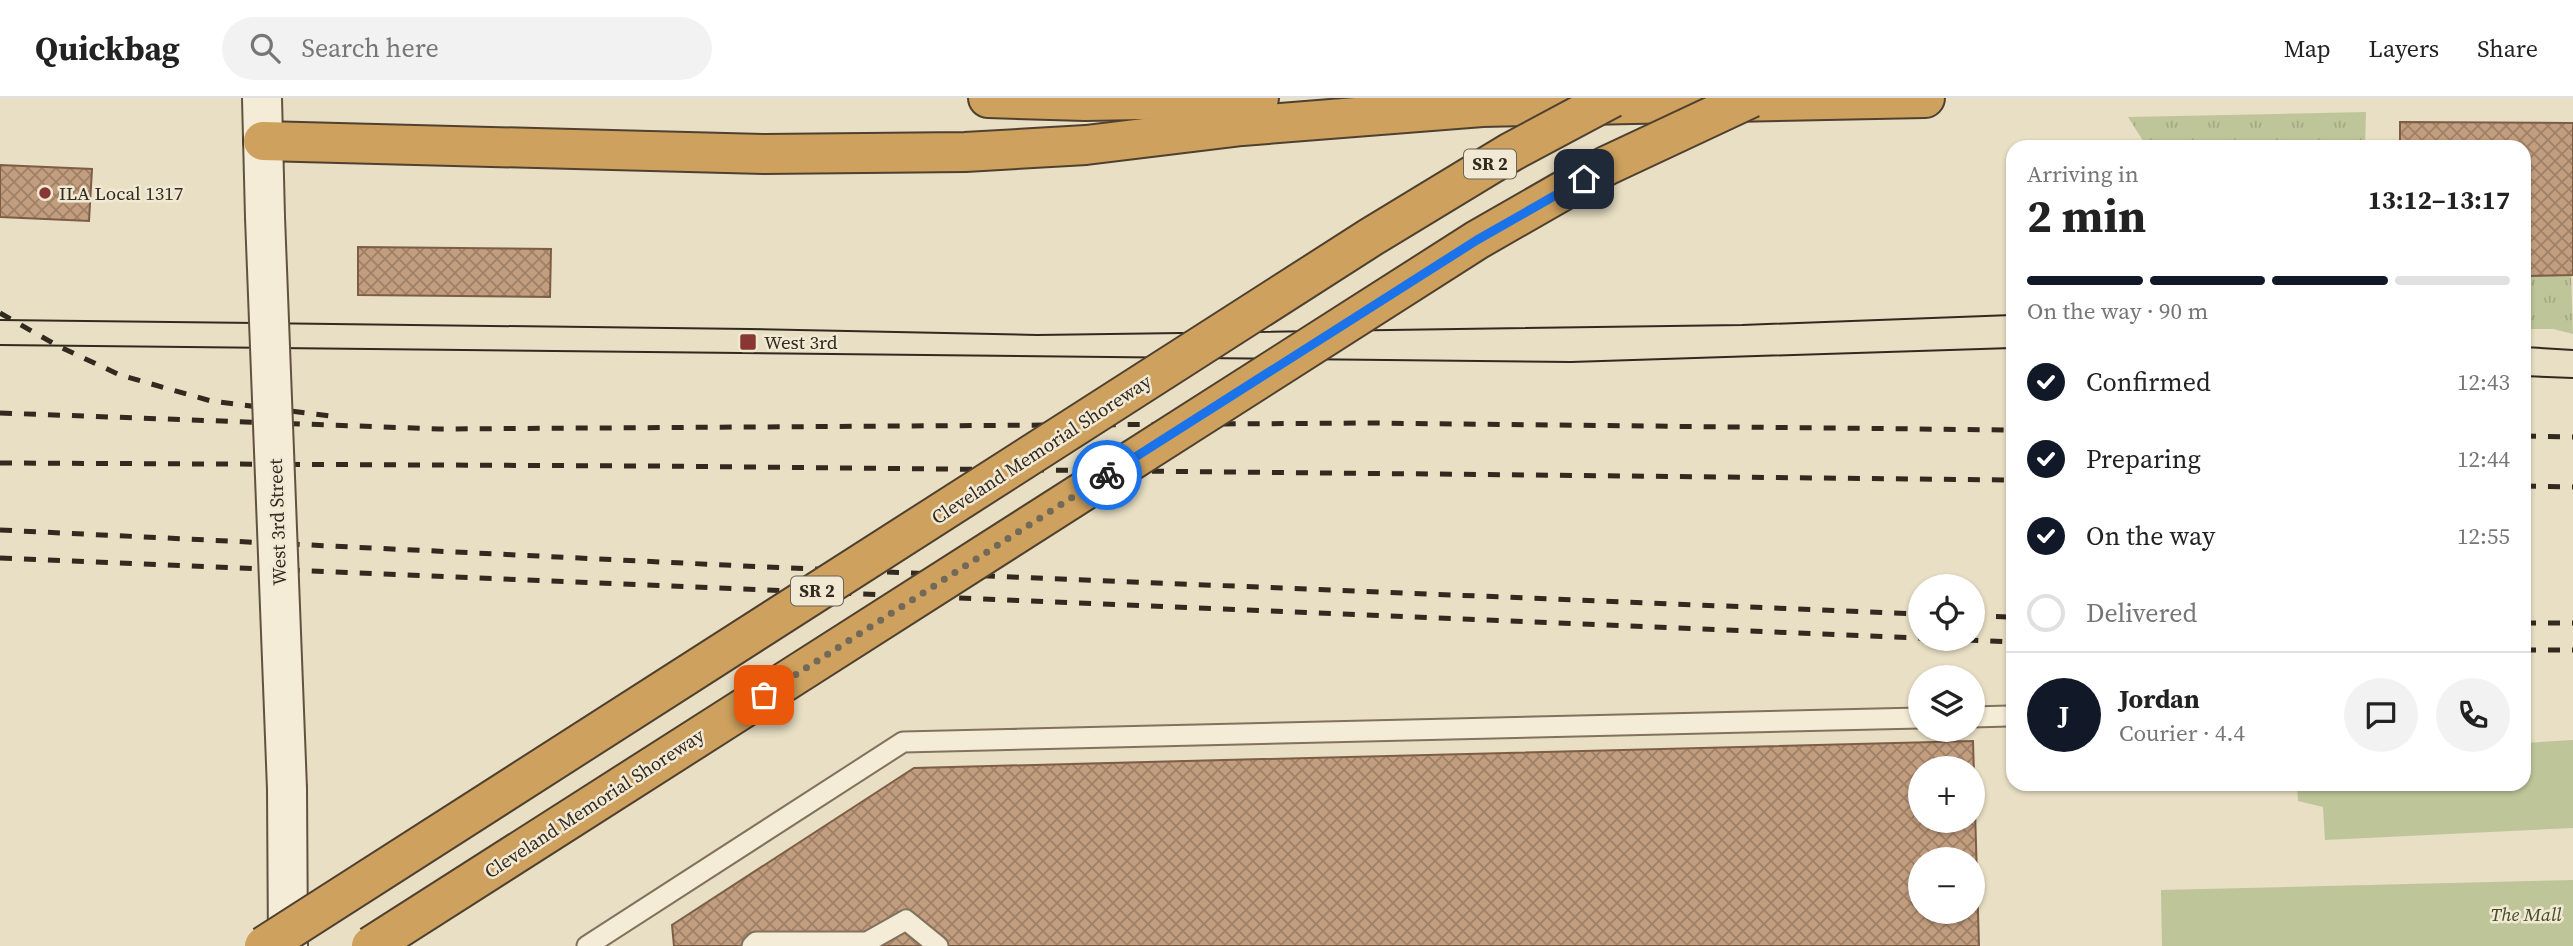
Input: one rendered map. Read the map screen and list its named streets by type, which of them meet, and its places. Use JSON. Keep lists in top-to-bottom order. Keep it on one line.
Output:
{"streets":{"highway":["SR 2","Cleveland Memorial Shoreway"],"street":["West 3rd Street"]},"parks":["The Mall"],"places":{"other":["ILA Local 1317"],"transit":["West 3rd"]},"page":{"header":"Quickbag","search":"Search here","nav":["Map","Layers","Share"],"heading":["2 min","Arriving in","13:12–13:17"],"panel":["Jordan","Courier · 4.4"],"bar":"On the way · 90 m","list":[["Confirmed","12:43"],["Preparing","12:44"],["On the way","12:55"],"Delivered"],"map_buttons":["+","−"],"round":"J"}}
